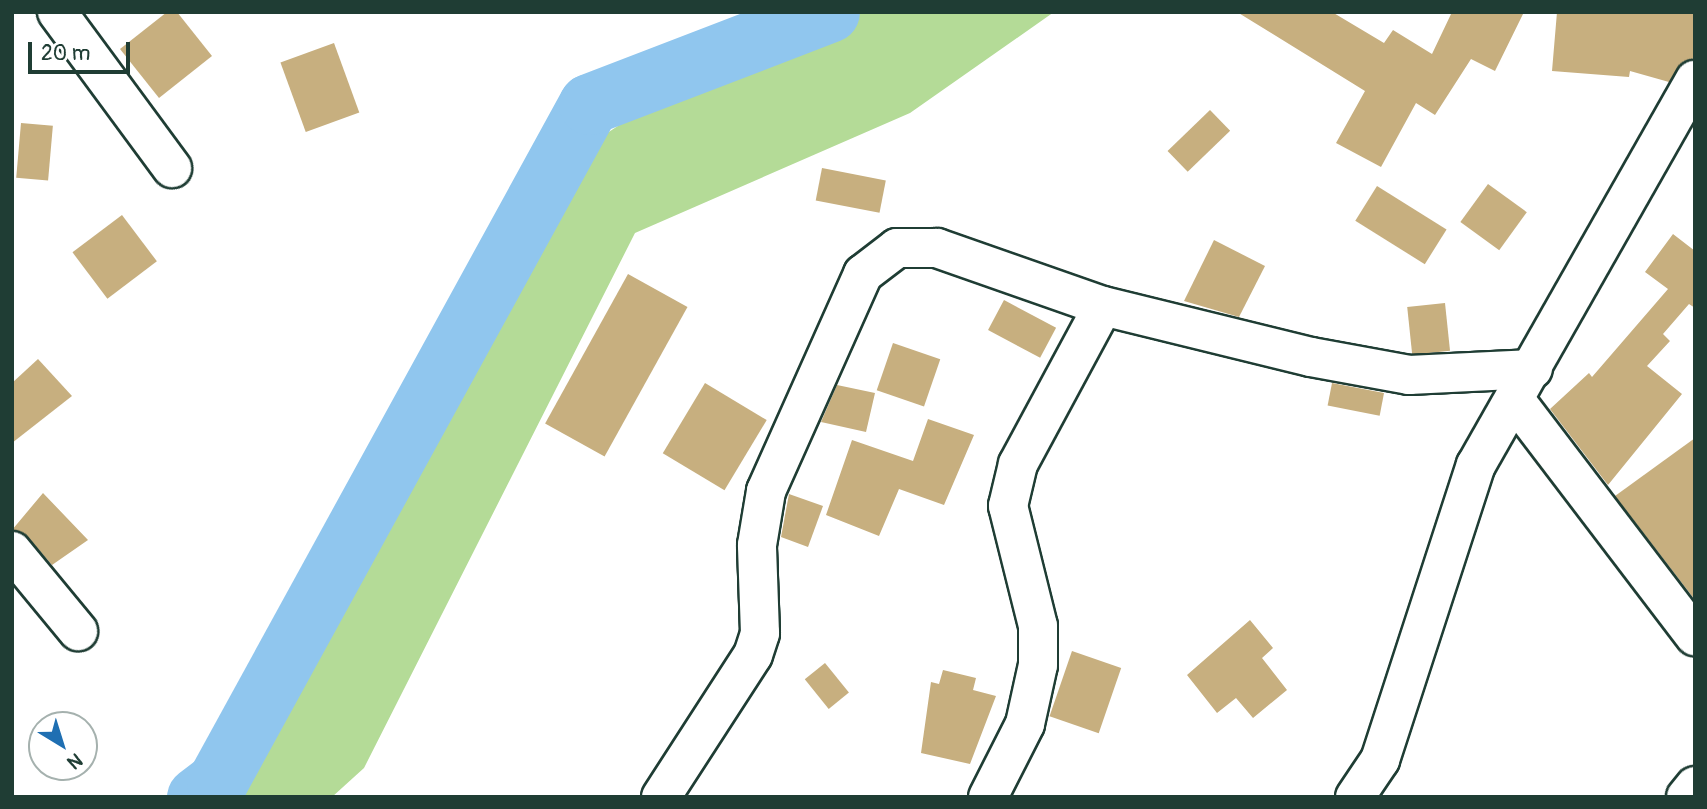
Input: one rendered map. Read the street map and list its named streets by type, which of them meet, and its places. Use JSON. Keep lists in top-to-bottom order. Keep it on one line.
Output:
{"scale_bar":"20 m","north":"bottom right"}
